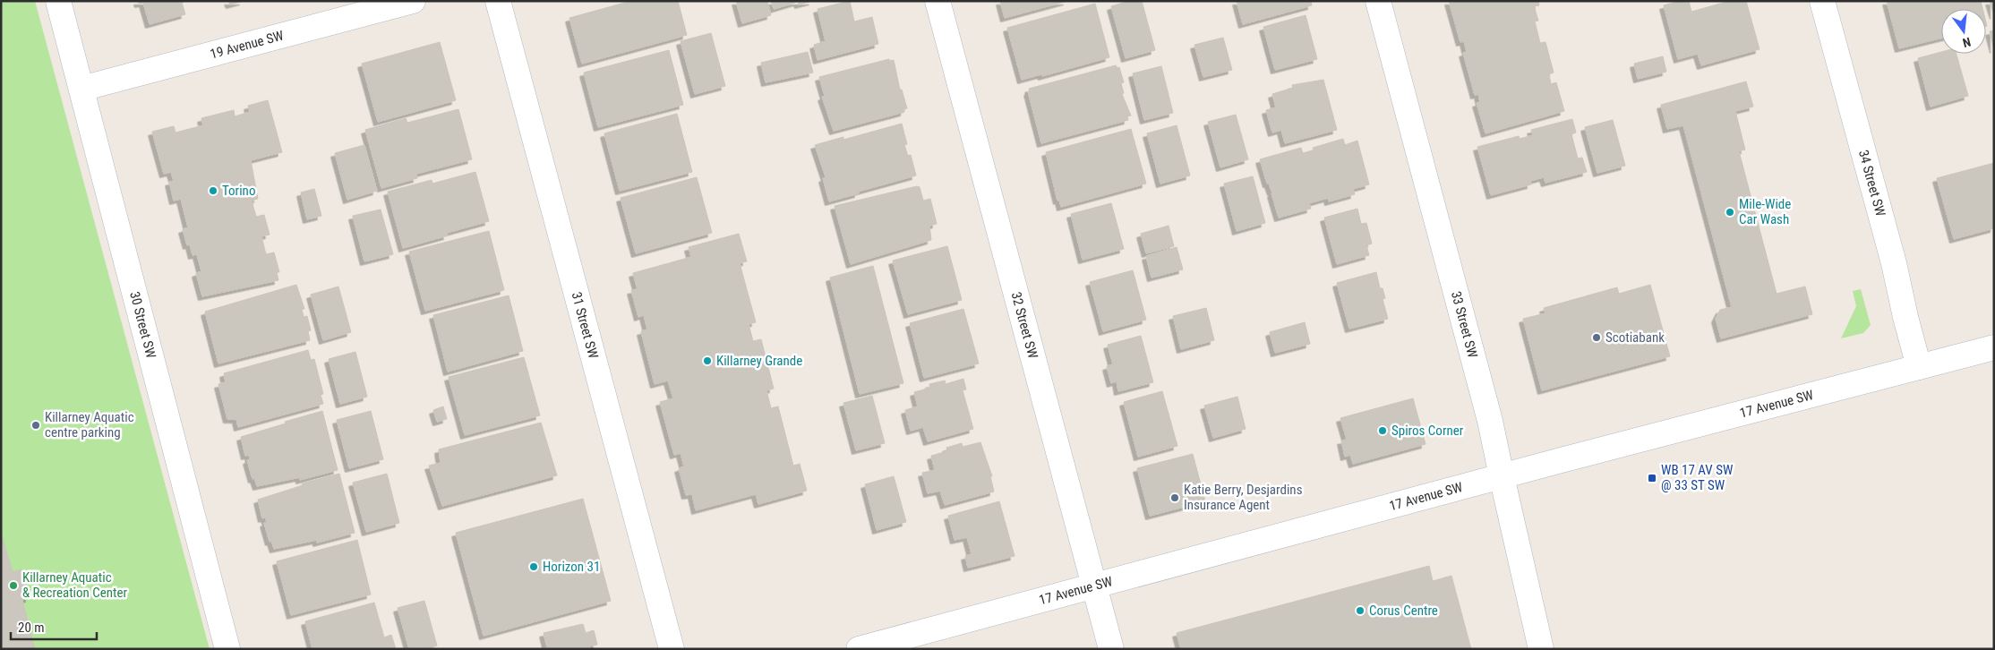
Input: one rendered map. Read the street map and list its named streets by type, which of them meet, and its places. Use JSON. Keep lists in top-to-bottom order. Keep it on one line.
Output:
{"streets":{"street":["19 Avenue SW","34 Street SW","33 Street SW","30 Street SW","31 Street SW","32 Street SW","17 Avenue SW"]},"crossings":[["19 Avenue SW","30 Street SW"],["34 Street SW","17 Avenue SW"],["33 Street SW","17 Avenue SW"],["32 Street SW","17 Avenue SW"]],"places":{"other":["Torino","Mile-Wide Car Wash","Scotiabank","Killarney Grande","Killarney Aquatic centre parking","Spiros Corner","Katie Berry, Desjardins Insurance Agent","Horizon 31","Killarney Aquatic & Recreation Center","Corus Centre"],"transit":["WB 17 AV SW @ 33 ST SW"]},"scale_bar":"20 m","north":"bottom"}
